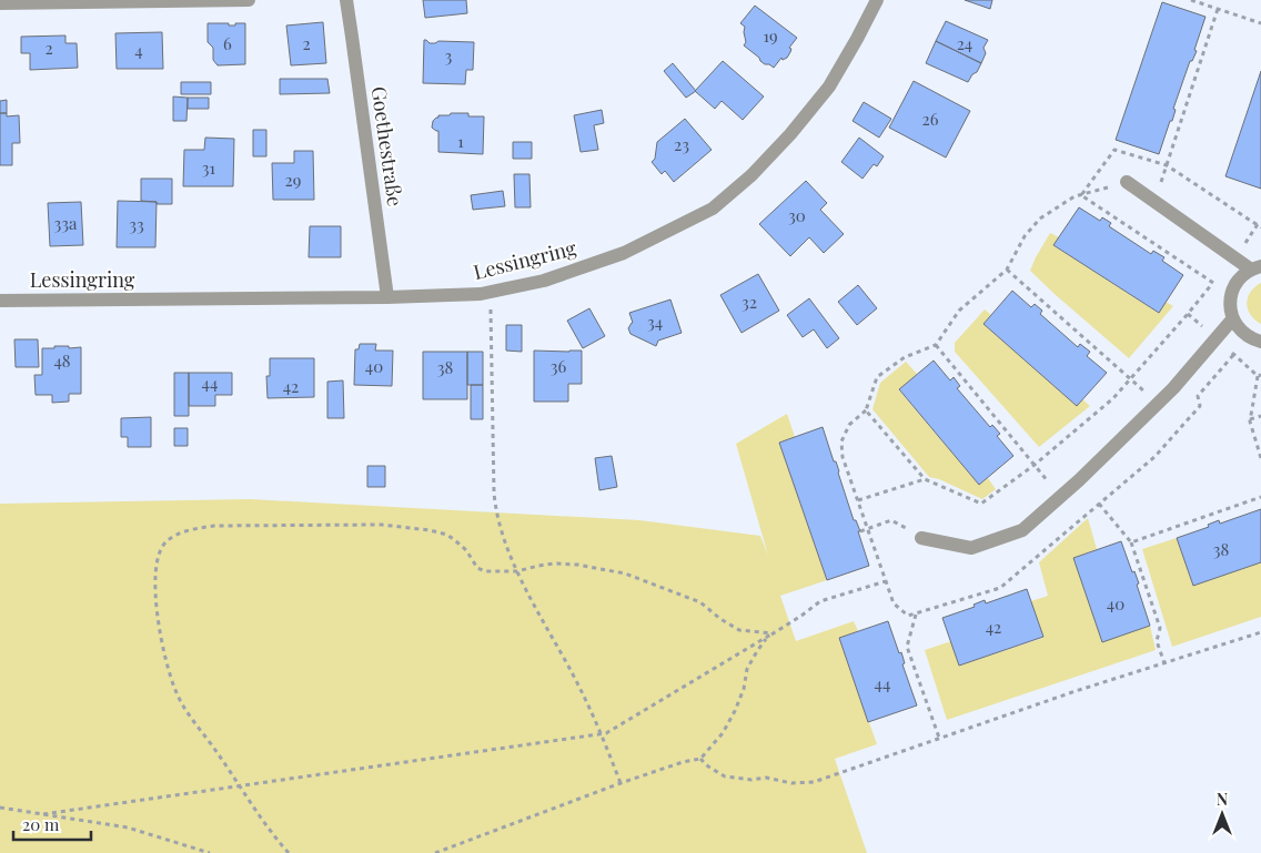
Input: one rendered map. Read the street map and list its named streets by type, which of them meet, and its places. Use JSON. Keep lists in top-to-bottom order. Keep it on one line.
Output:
{"streets":{"street":["Goethestraße","Lessingring"]},"crossings":[["Goethestraße","Lessingring"]],"house_numbers":["19","6","2","24","2","4","3","26","1","23","31","29","30","33a","33","32","34","48","40","36","38","44","42","38","40","42","44"],"scale_bar":"20 m","north":"top"}
